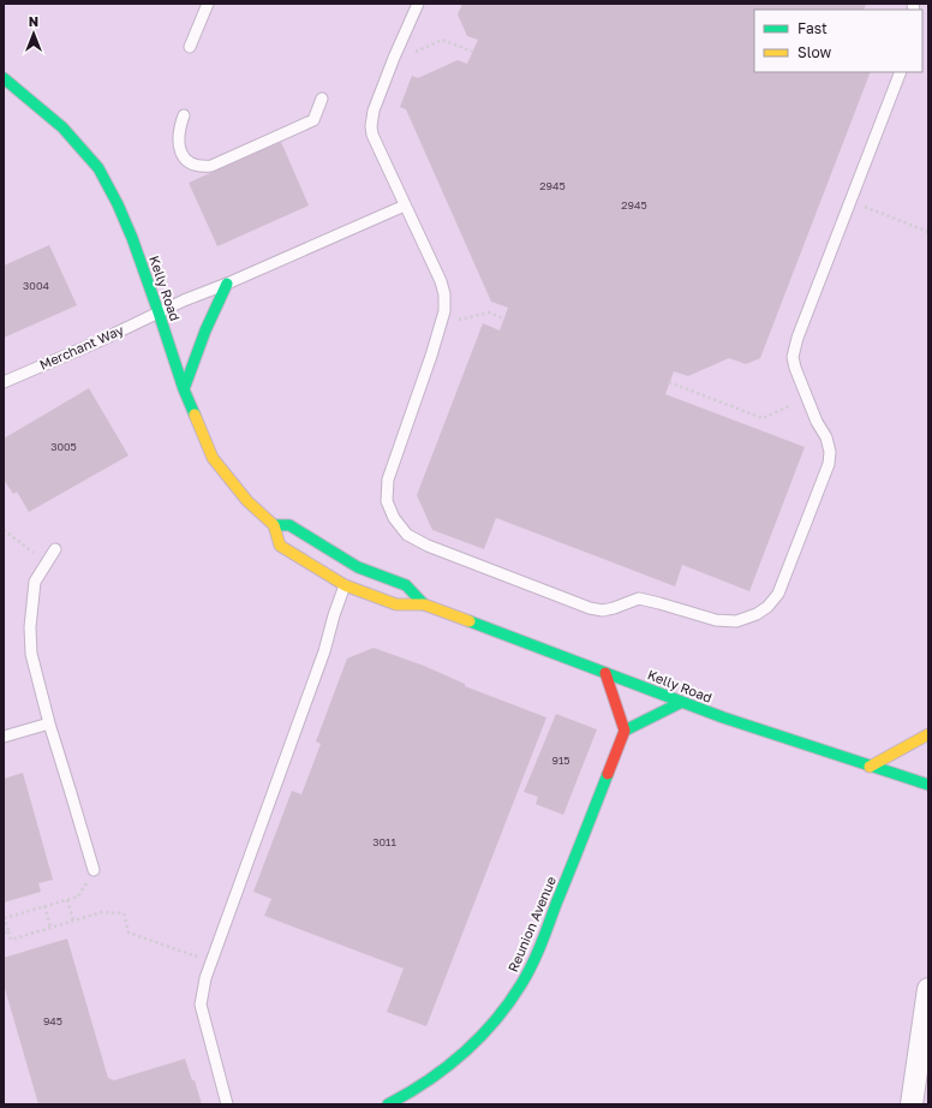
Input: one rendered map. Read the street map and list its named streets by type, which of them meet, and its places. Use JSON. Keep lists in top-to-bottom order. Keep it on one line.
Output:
{"streets":{"street":["Kelly Road","Reunion Avenue"],"lane":["Merchant Way"]},"crossings":[["Kelly Road","Merchant Way"]],"house_numbers":["2945","2945","3004","3005","915","3011","945"],"legend":["Fast","Slow"],"north":"top"}
